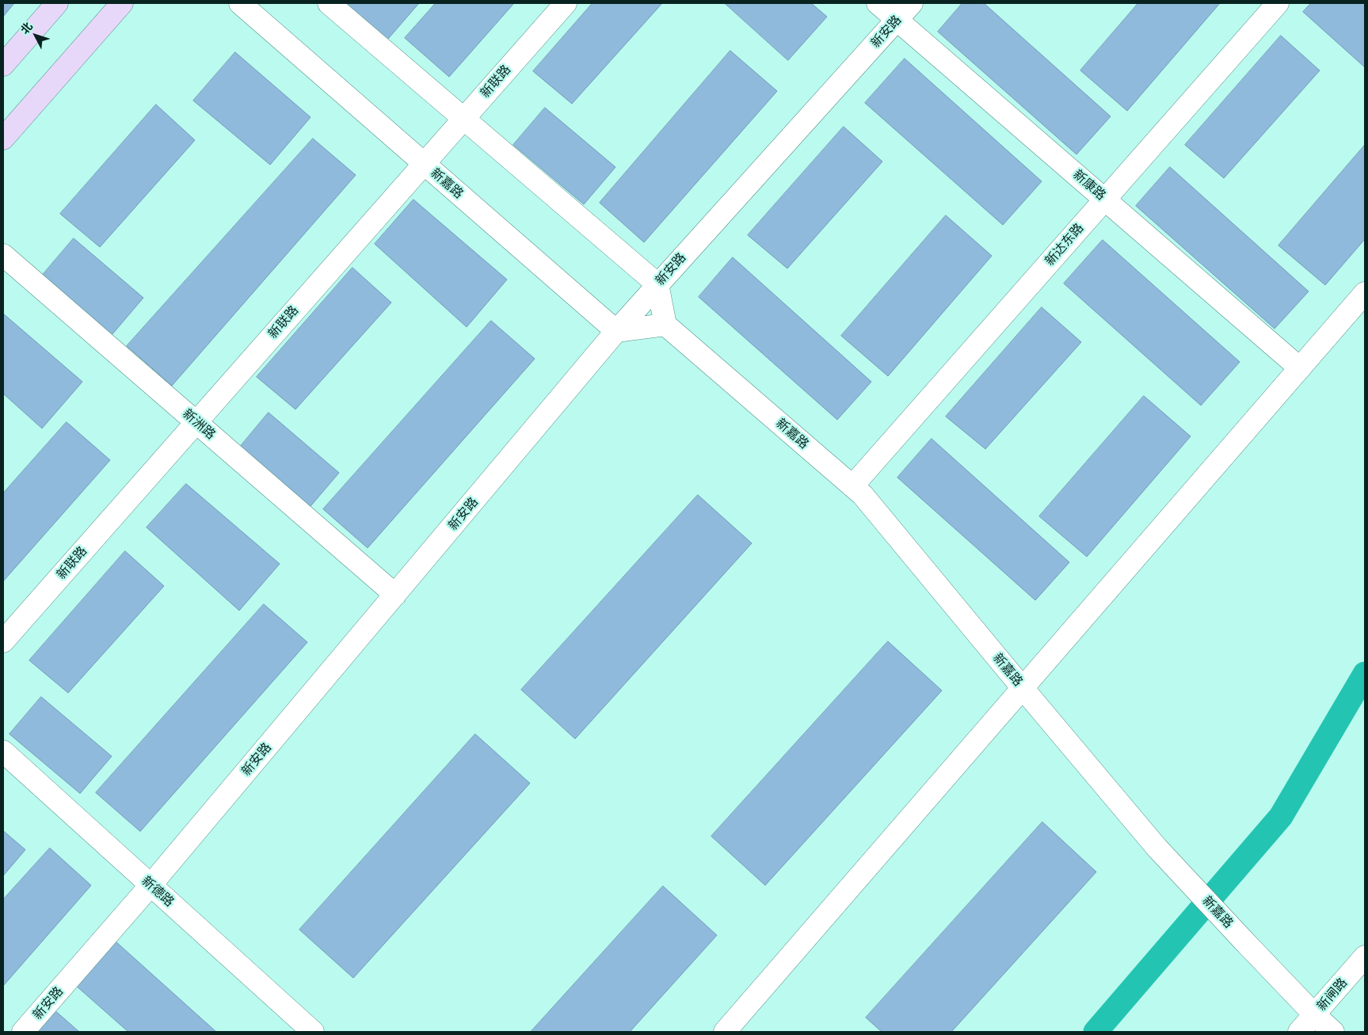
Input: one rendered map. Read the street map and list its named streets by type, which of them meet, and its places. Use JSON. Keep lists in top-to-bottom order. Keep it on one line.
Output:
{"streets":{"street":["新安路","新联路","新嘉路","新康路","新达东路","新洲路","新德路","新闸路"]},"crossings":[["新安路","新嘉路"],["新安路","新康路"],["新安路","新洲路"],["新安路","新德路"],["新联路","新嘉路"],["新联路","新洲路"],["新嘉路","新达东路"],["新嘉路","新闸路"],["新康路","新达东路"]],"north":"top left"}
